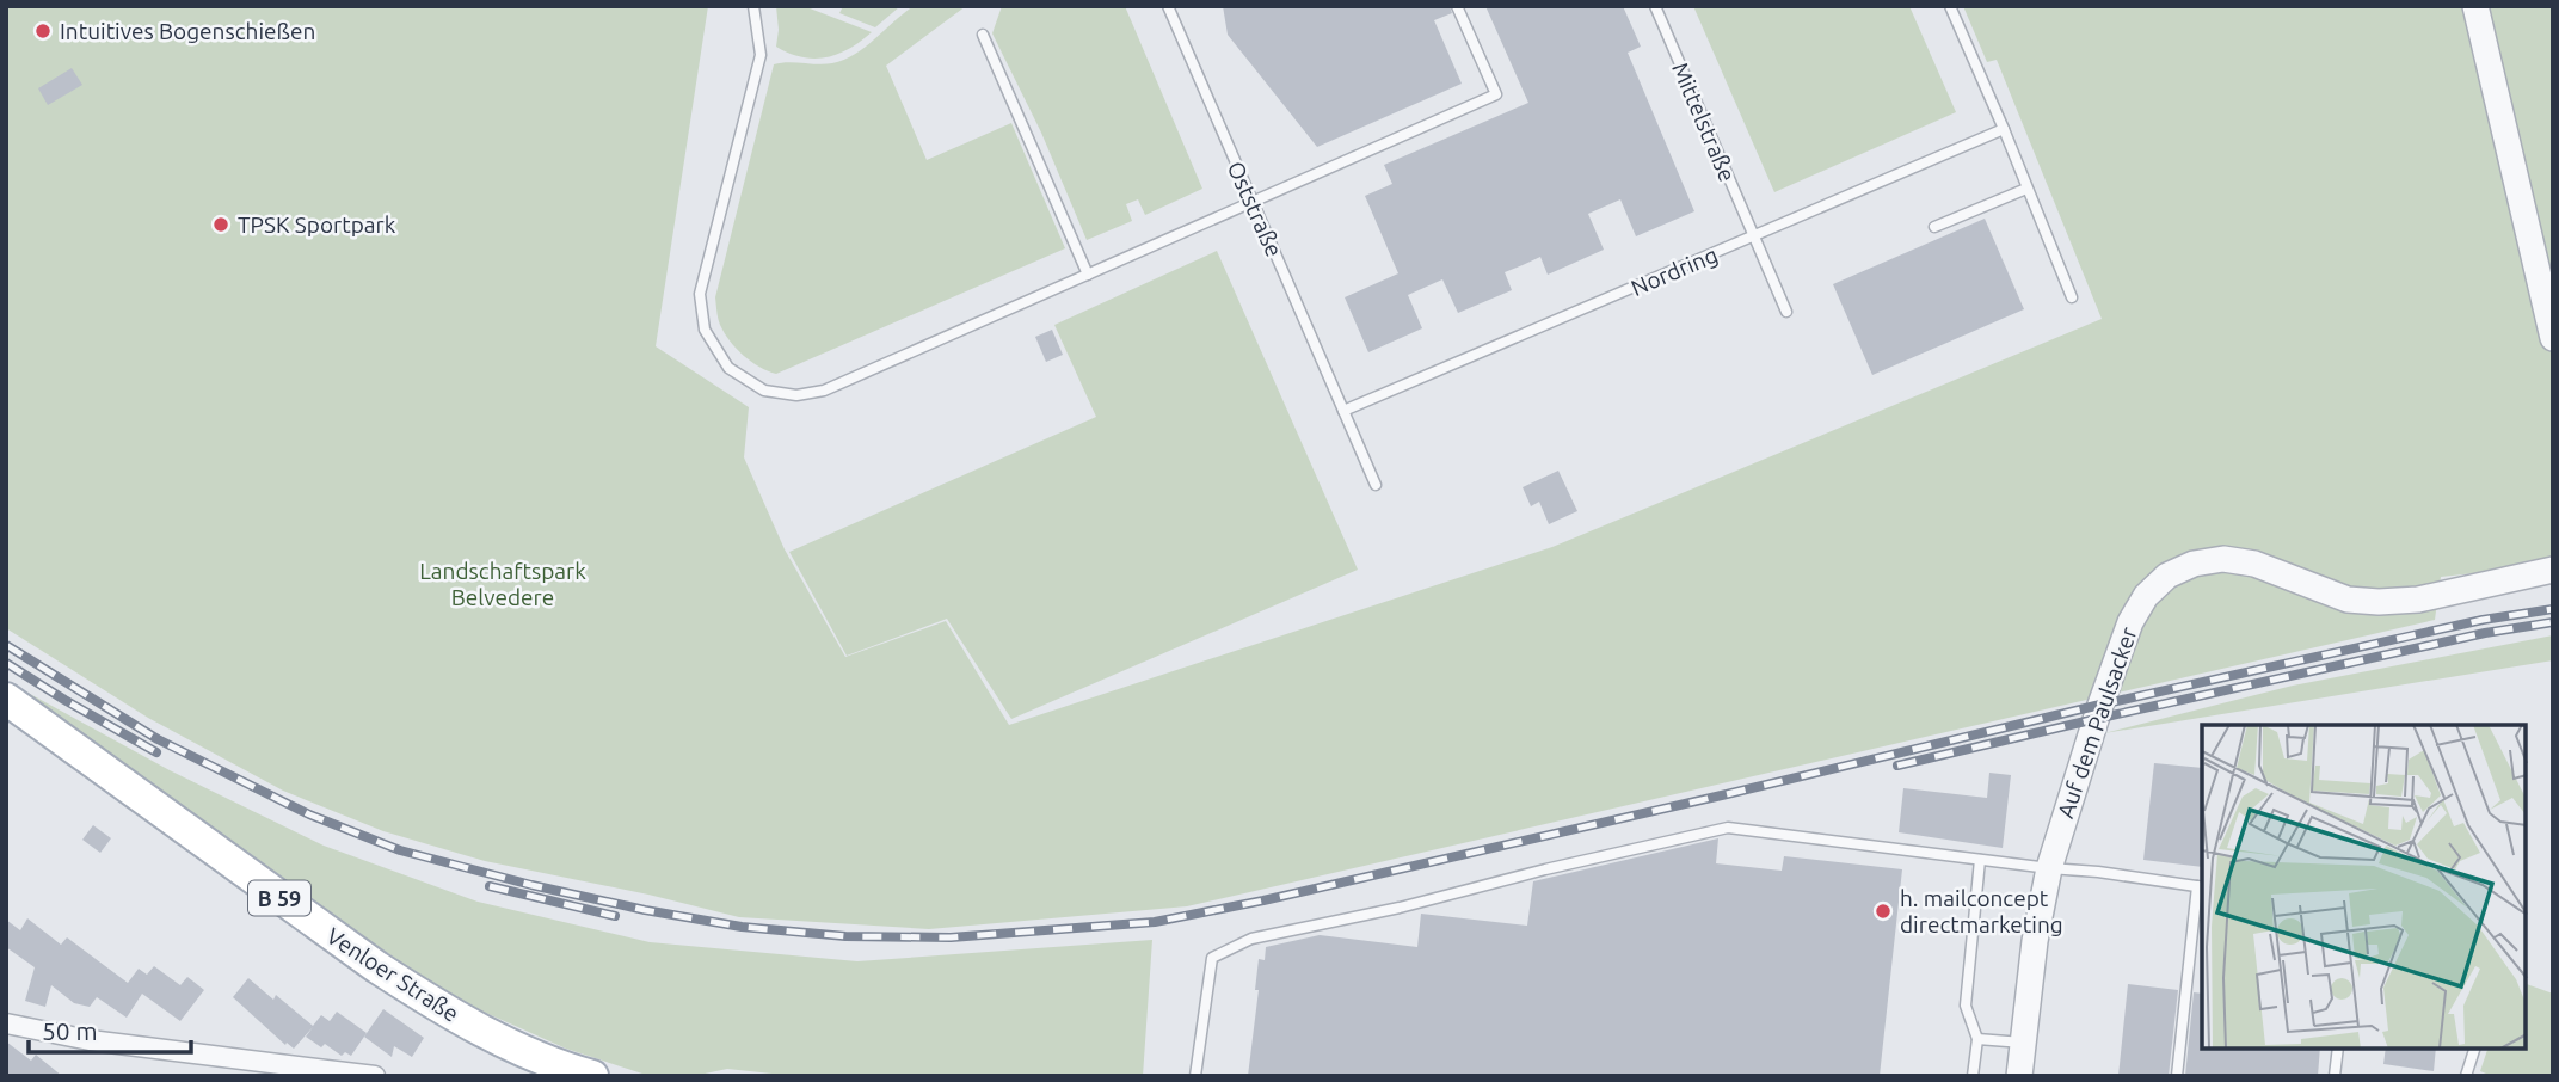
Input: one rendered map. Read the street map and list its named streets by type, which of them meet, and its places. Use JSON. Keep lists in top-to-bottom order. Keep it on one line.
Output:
{"streets":{"main road":["B 59","Venloer Straße"],"street":["Auf dem Paulsacker"],"lane":["Mittelstraße","Oststraße","Nordring"]},"crossings":[["Mittelstraße","Nordring"],["Oststraße","Nordring"]],"parks":["Landschaftspark Belvedere"],"places":["Intuitives Bogenschießen","TPSK Sportpark","h. mailconcept directmarketing"],"scale_bar":"50 m"}
